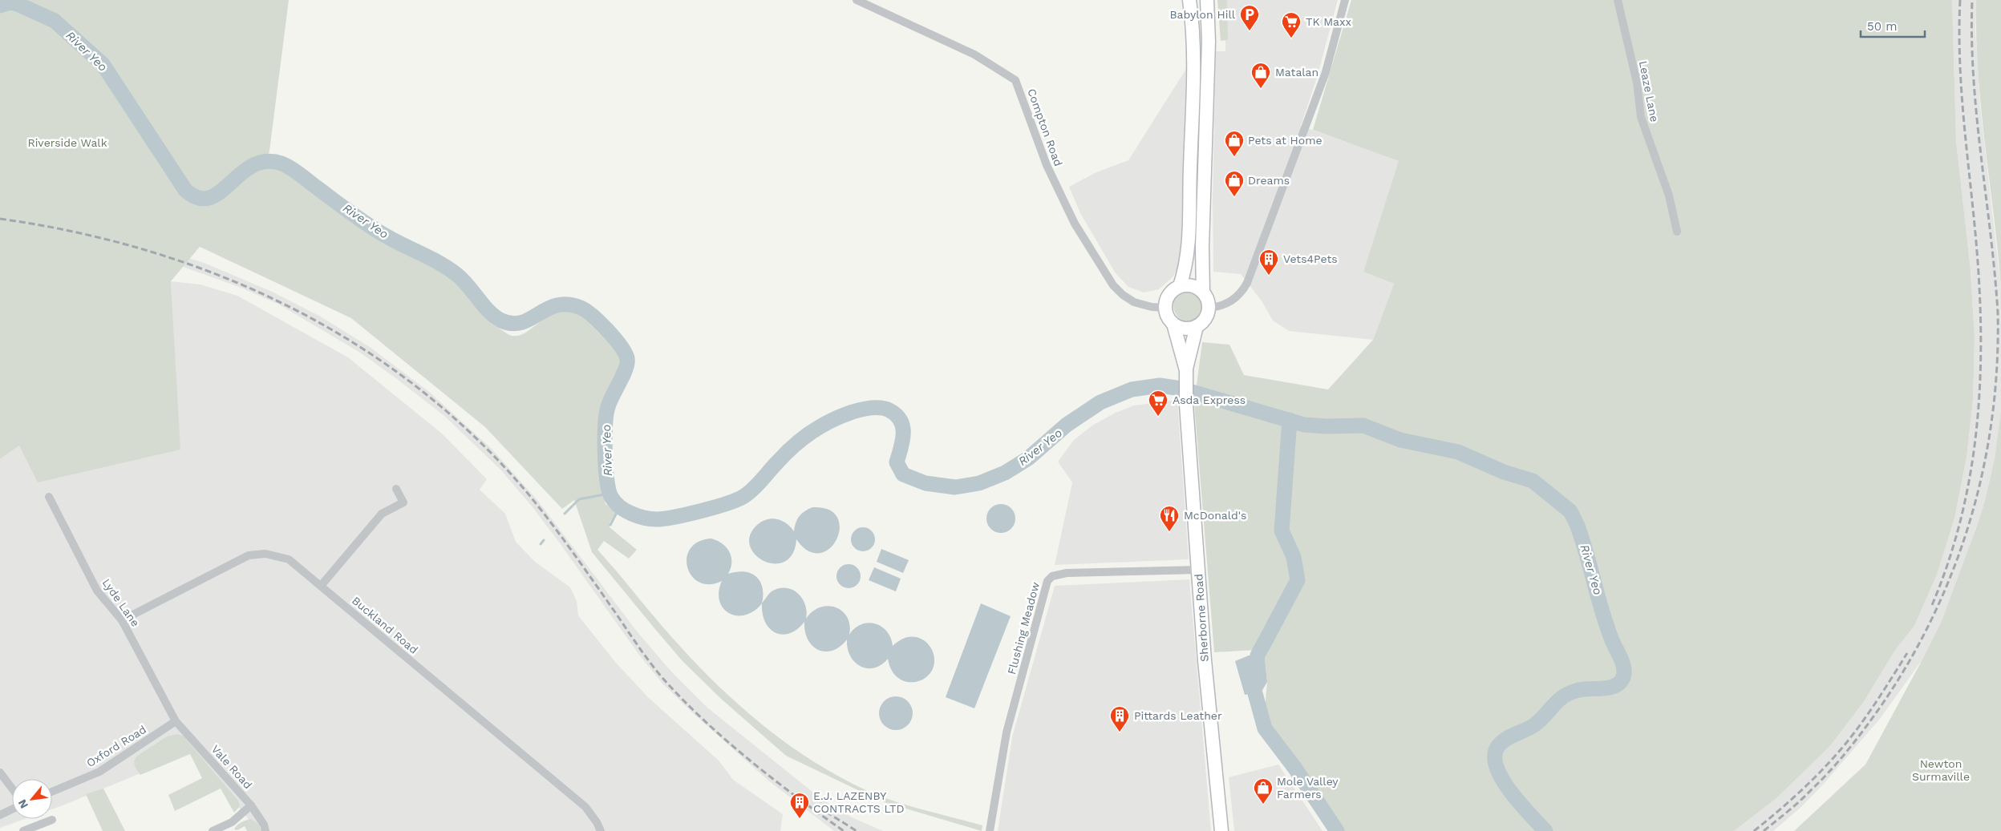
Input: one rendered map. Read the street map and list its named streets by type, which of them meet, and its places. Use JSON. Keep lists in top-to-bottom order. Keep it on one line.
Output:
{"streets":{"main road":["Sherborne Road"],"street":["Leaze Lane","Compton Road","Lyde Lane","Buckland Road","Flushing Meadow","Oxford Road","Vale Road"]},"crossings":[["Lyde Lane","Buckland Road"],["Lyde Lane","Oxford Road"],["Lyde Lane","Vale Road"],["Sherborne Road","Flushing Meadow"],["Oxford Road","Vale Road"]],"water":["River Yeo"],"parks":["Riverside Walk","Newton Surmaville"],"places":{"parking":["Babylon Hill"],"supermarket":["TK Maxx","Asda Express"],"shop":["Matalan","Pets at Home","Dreams","Mole Valley Farmers"],"building":["Vets4Pets","Pittards Leather","E.J. LAZENBY CONTRACTS LTD"],"restaurant":["McDonald's"]},"scale_bar":"50 m","north":"bottom left"}
